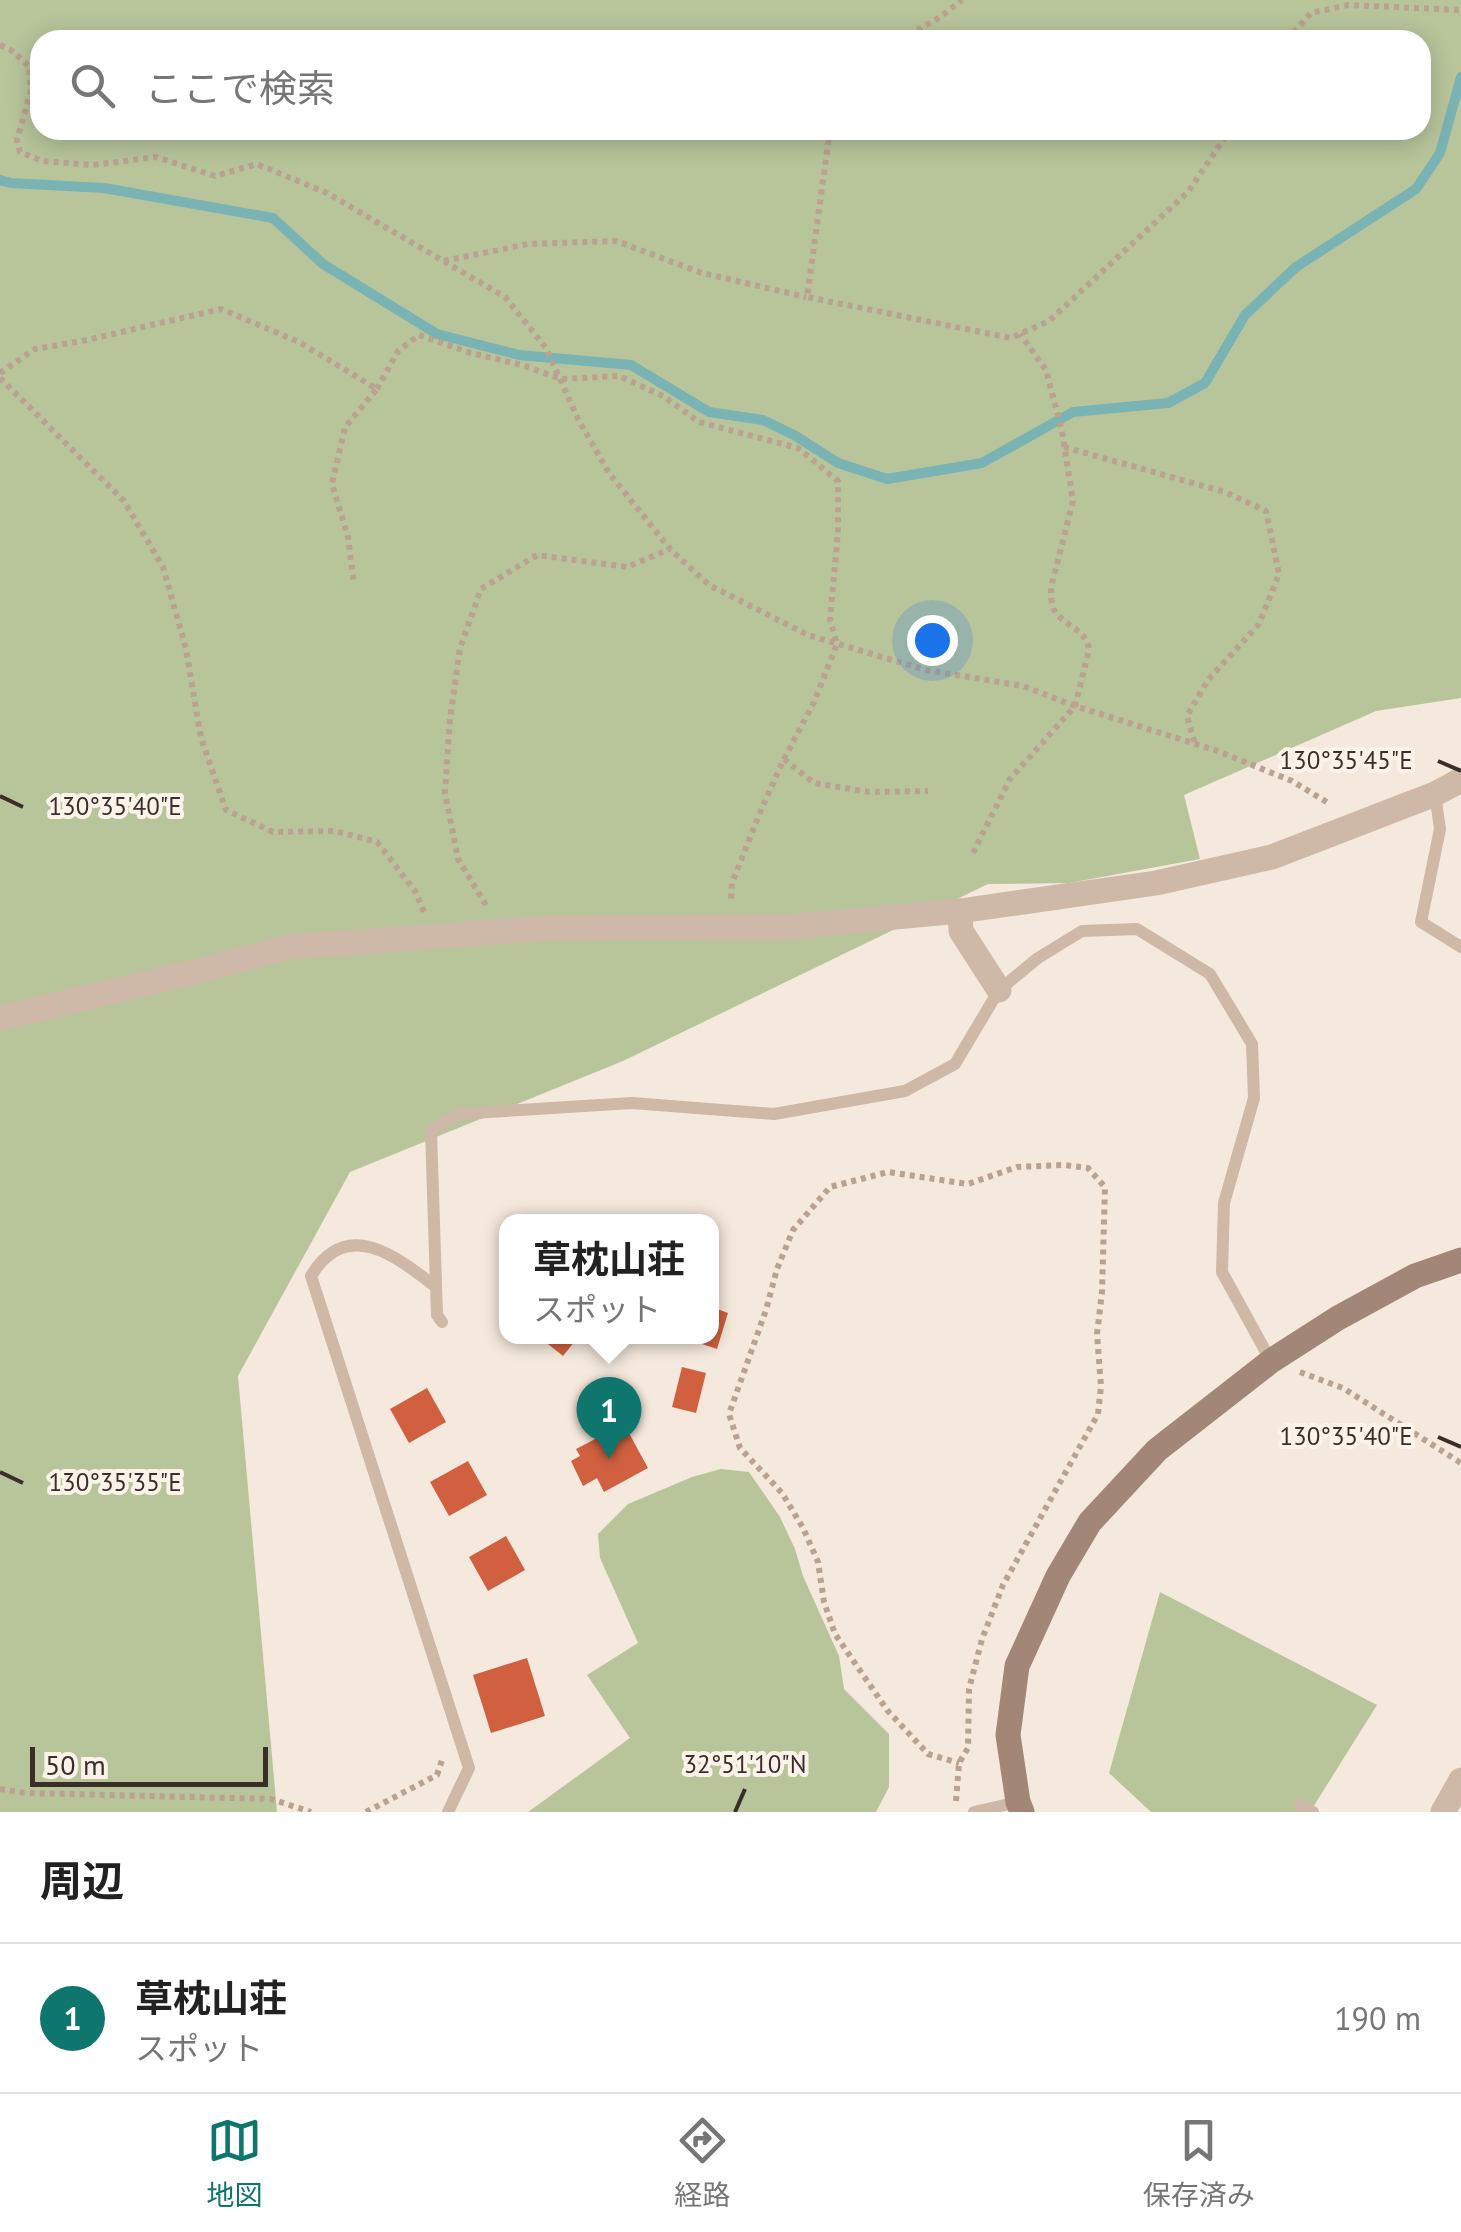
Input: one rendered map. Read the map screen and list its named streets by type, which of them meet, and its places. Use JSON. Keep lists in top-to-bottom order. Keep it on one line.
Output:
{"scale_bar":"50 m","page":{"search":"ここで検索","popup":["草枕山荘","スポット"],"pins":"1","scale":"50 m","heading":"周辺","list":[{"mark":"1","name":"草枕山荘","note":"スポット","value":"190 m"}],"nav":["地図","経路","保存済み"]},"coordinates":["130°35'45\"E","130°35'40\"E","130°35'35\"E","32°51'10\"N"]}
